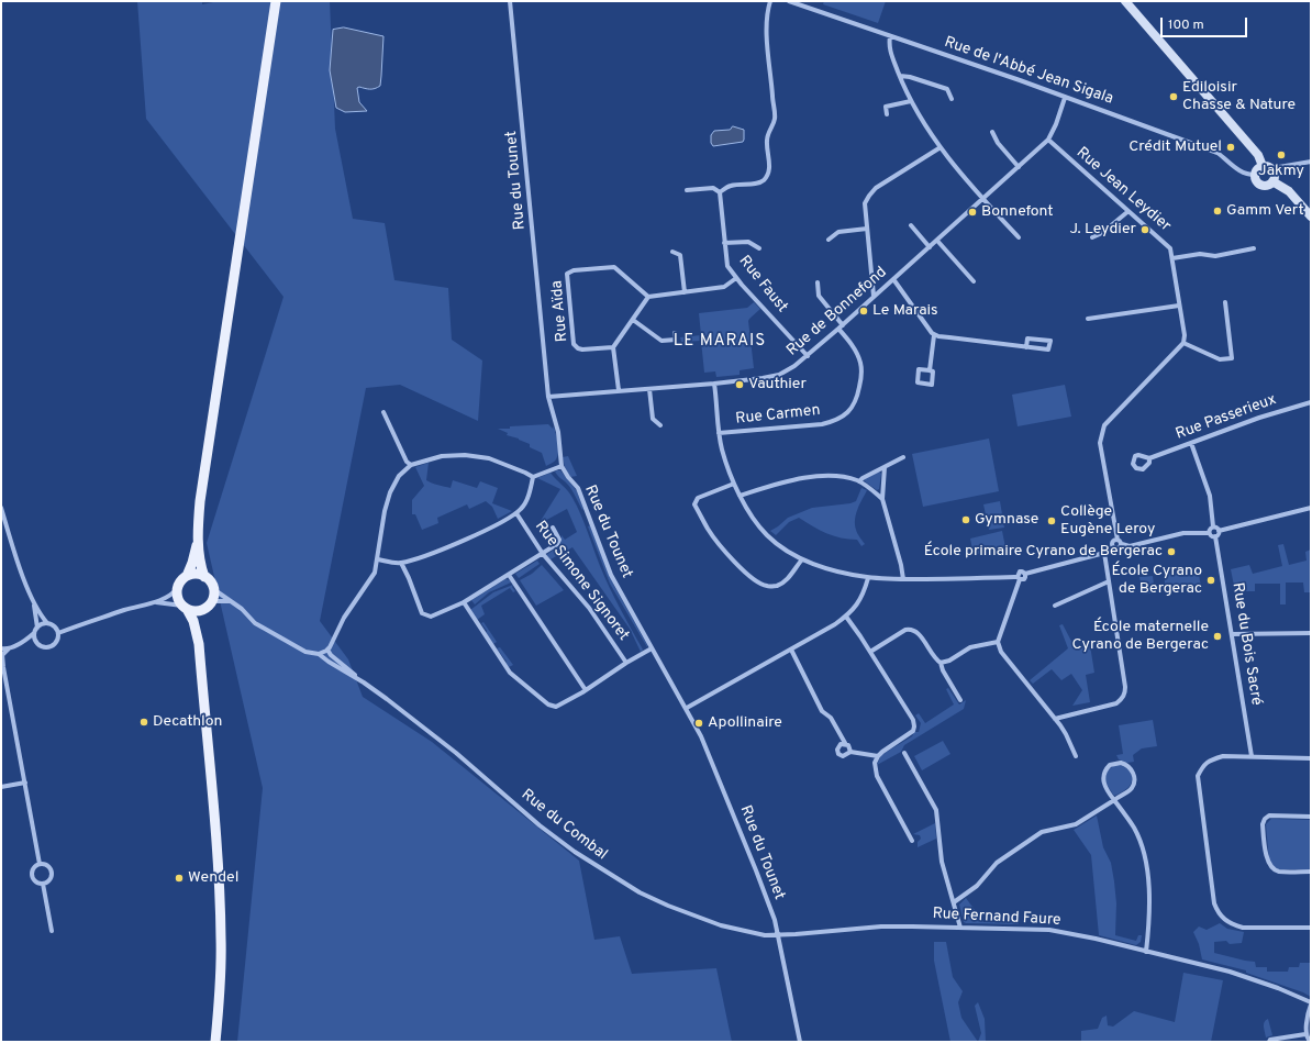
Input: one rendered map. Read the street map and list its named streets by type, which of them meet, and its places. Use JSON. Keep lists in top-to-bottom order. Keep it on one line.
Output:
{"streets":{"street":["Rue de l'Abbé Jean Sigala","Rue du Tounet","Rue Jean Leydier","Rue Faust","Rue Aïda","Rue de Bonnefond","Rue Carmen","Rue Passerieux","Rue Simone Signoret","Rue du Bois Sacré","Rue du Combal","Rue Fernand Faure"]},"crossings":[["Rue de l'Abbé Jean Sigala","Rue de Bonnefond"],["Rue du Tounet","Rue de Bonnefond"],["Rue du Tounet","Rue du Combal"],["Rue du Tounet","Rue Fernand Faure"],["Rue Jean Leydier","Rue de Bonnefond"],["Rue Faust","Rue de Bonnefond"],["Rue de Bonnefond","Rue Carmen"],["Rue du Combal","Rue Fernand Faure"]],"districts":["LE MARAIS"],"places":["Ediloisir Chasse & Nature","Crédit Mutuel","Jakmy","Gamm Vert","Bonnefont","J. Leydier","Le Marais","Vauthier","Gymnase","Collège Eugène Leroy","École primaire Cyrano de Bergerac","École Cyrano de Bergerac","École maternelle Cyrano de Bergerac","Decathlon","Apollinaire","Wendel"],"scale_bar":"100 m"}
